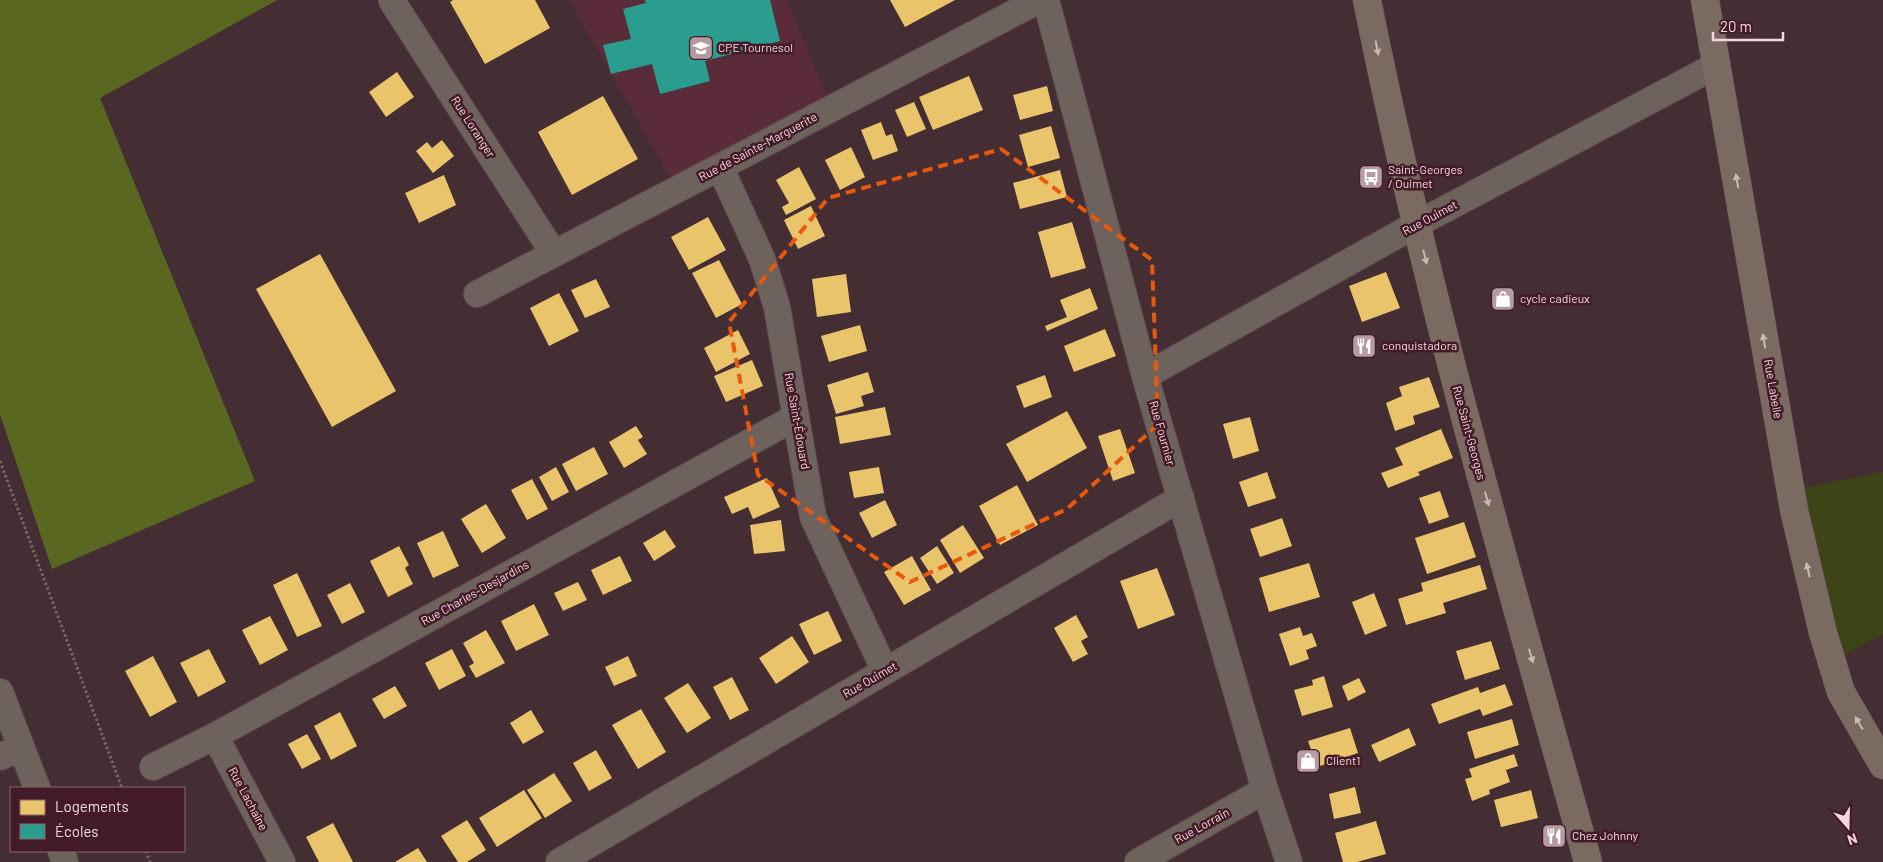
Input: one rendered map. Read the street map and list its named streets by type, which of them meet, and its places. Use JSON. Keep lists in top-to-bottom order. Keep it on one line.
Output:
{"streets":{"main road":["Rue Labelle","Rue Saint-Georges"],"street":["Rue Loranger","Rue de Sainte-Marguerite","Rue Ouimet","Rue Saint-Édouard","Rue Fournier","Rue Charles-Desjardins","Rue Lachaîne","Rue Lorrain"]},"crossings":[["Rue Loranger","Rue de Sainte-Marguerite"],["Rue de Sainte-Marguerite","Rue Saint-Édouard"],["Rue Ouimet","Rue Labelle"],["Rue Ouimet","Rue Saint-Édouard"],["Rue Ouimet","Rue Fournier"],["Rue Ouimet","Rue Saint-Georges"],["Rue Saint-Édouard","Rue Charles-Desjardins"],["Rue Fournier","Rue Lorrain"],["Rue Charles-Desjardins","Rue Lachaîne"]],"one_way":["Rue Labelle","Rue Saint-Georges"],"places":{"school or university":["CPE Tournesol"],"bus stop":["Saint-Georges / Ouimet"],"shop":["cycle cadieux","Client1"],"restaurant":["conquistadora","Chez Johnny"]},"legend":["Logements","Écoles"],"scale_bar":"20 m","north":"bottom"}
